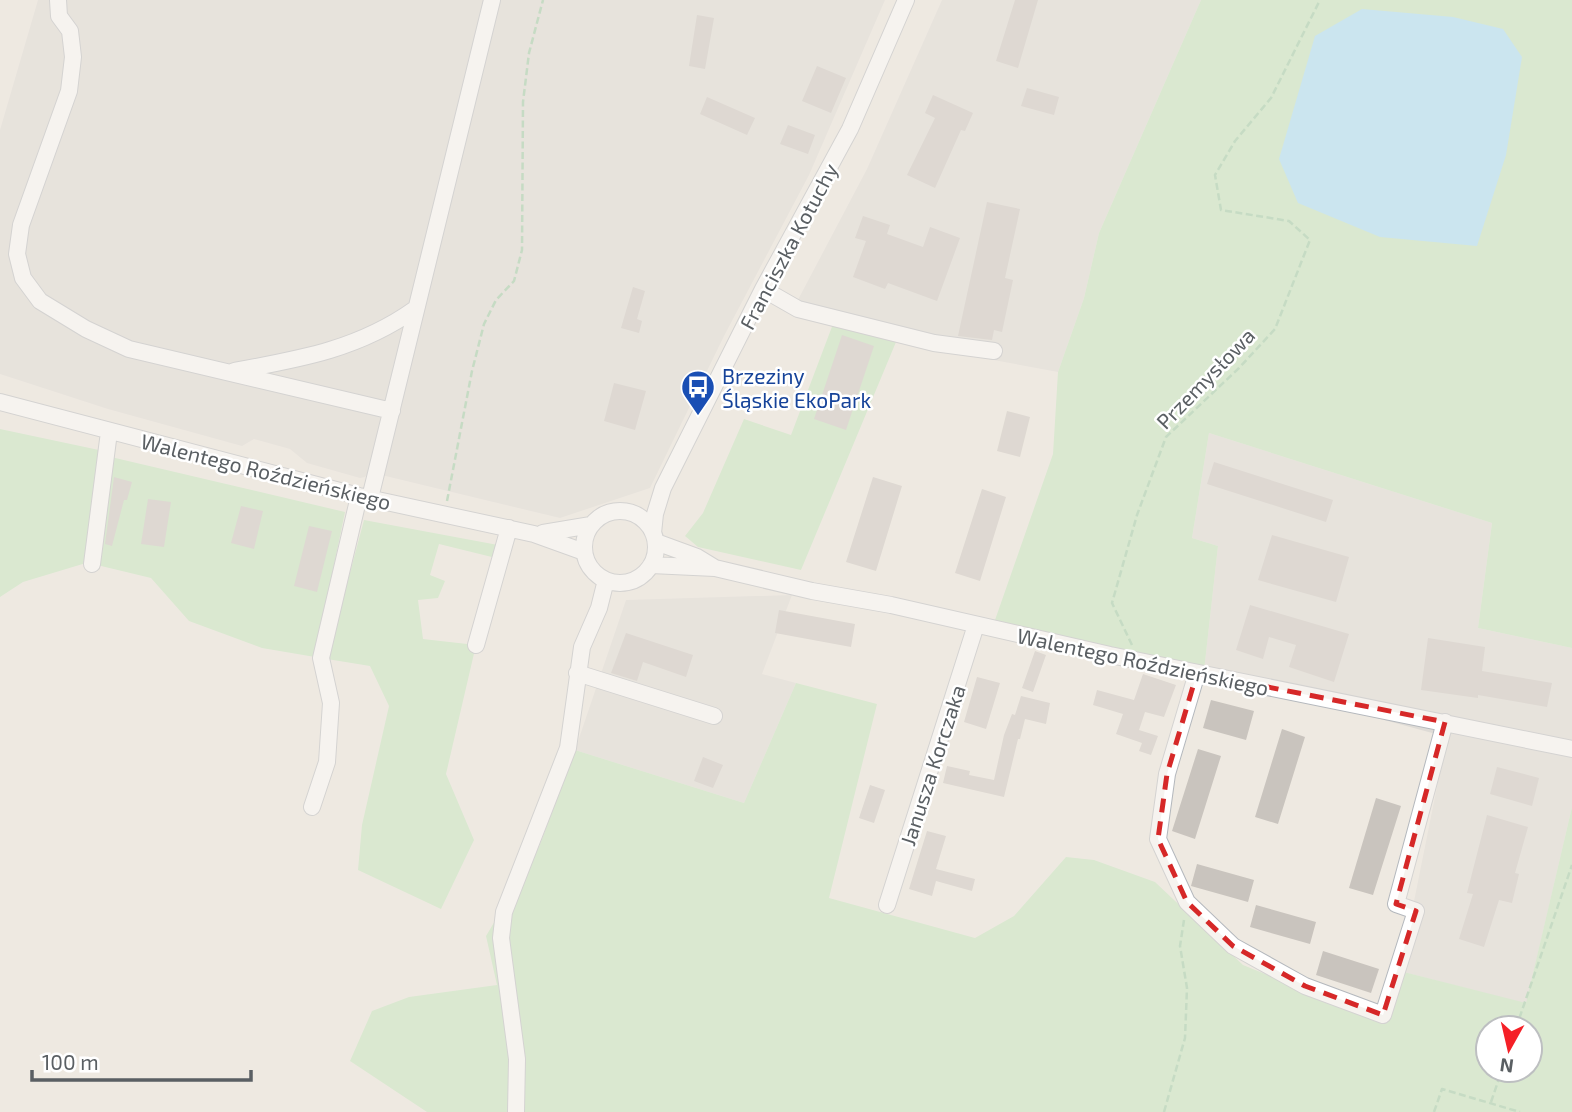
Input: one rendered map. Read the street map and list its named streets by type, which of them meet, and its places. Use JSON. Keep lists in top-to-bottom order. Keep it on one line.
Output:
{"streets":{"street":["Franciszka Kotuchy","Walentego Roździeńskiego","Janusza Korczaka"],"path":["Przemysłowa"]},"crossings":[["Franciszka Kotuchy","Walentego Roździeńskiego"],["Przemysłowa","Walentego Roździeńskiego"],["Walentego Roździeńskiego","Janusza Korczaka"]],"places":{"bus stop":["Brzeziny Śląskie EkoPark"]},"scale_bar":"100 m","north":"bottom"}
